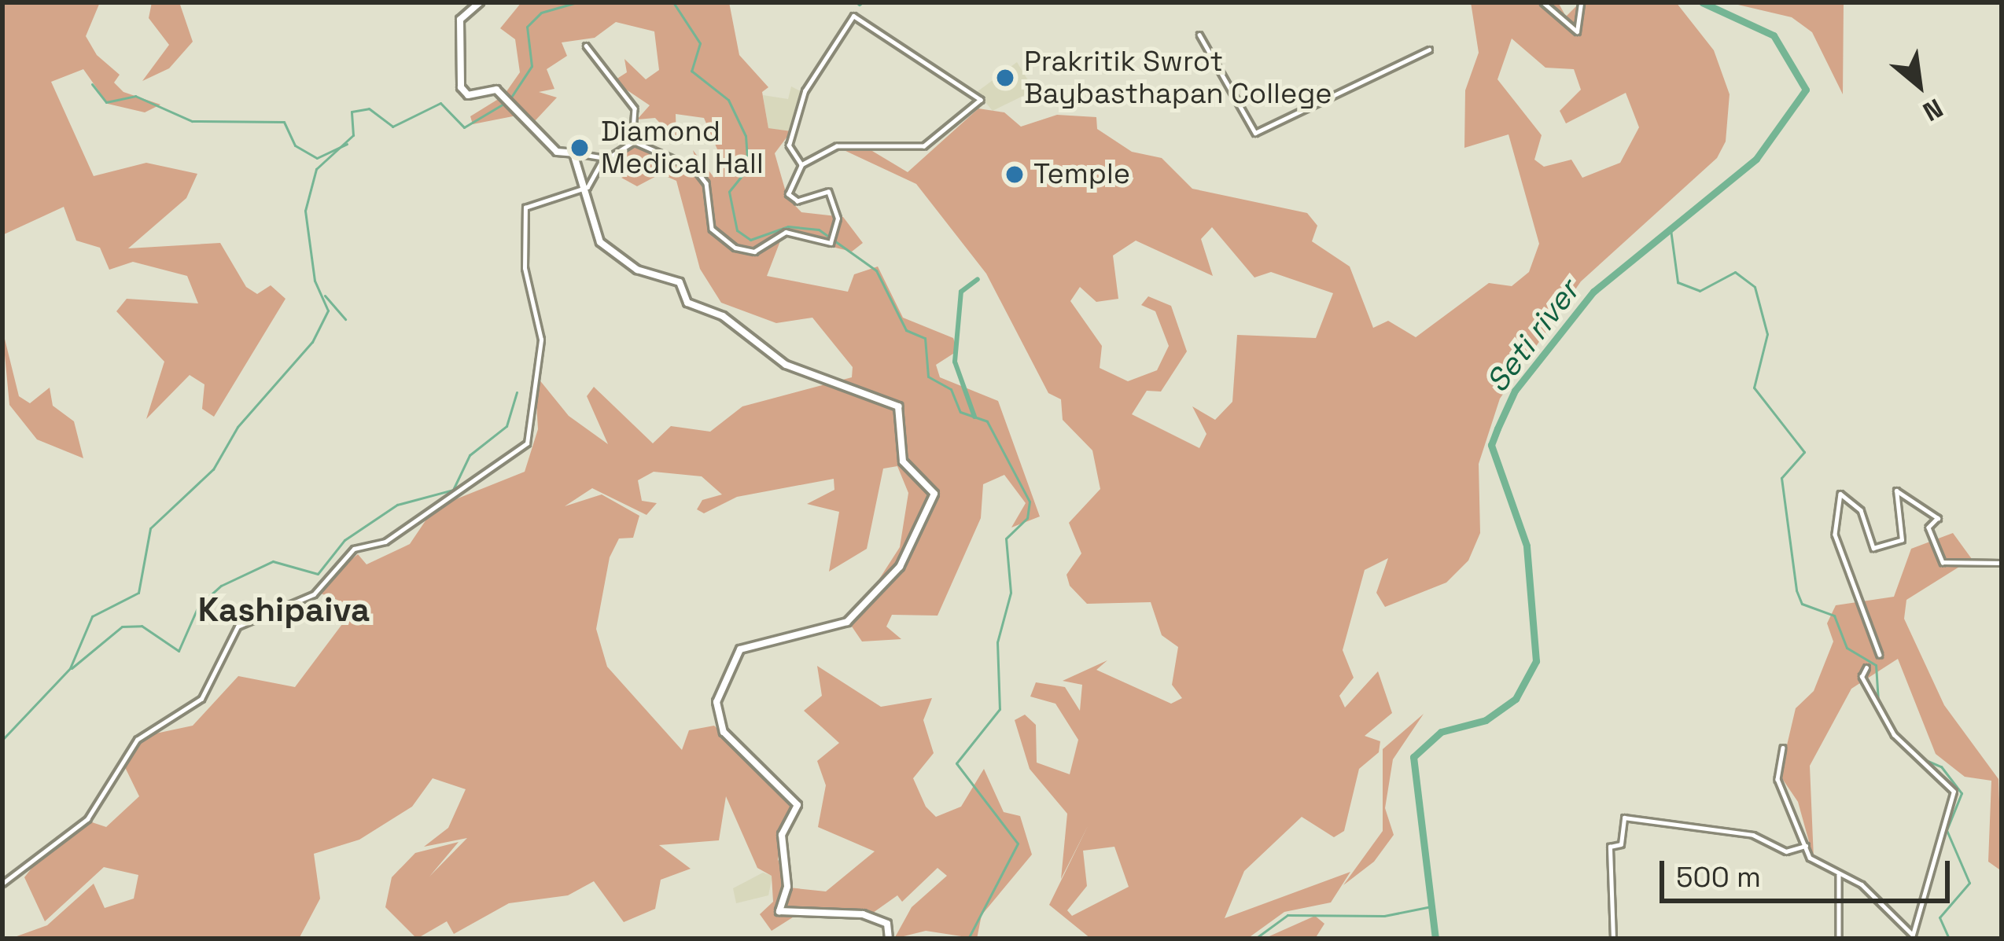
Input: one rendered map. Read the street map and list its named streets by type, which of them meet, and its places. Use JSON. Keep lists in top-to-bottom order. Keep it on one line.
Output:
{"districts":["Kashipaiva"],"water":["Seti river"],"places":["Prakritik Swrot Baybasthapan College","Diamond Medical Hall","Temple"],"scale_bar":"500 m","north":"bottom right"}
